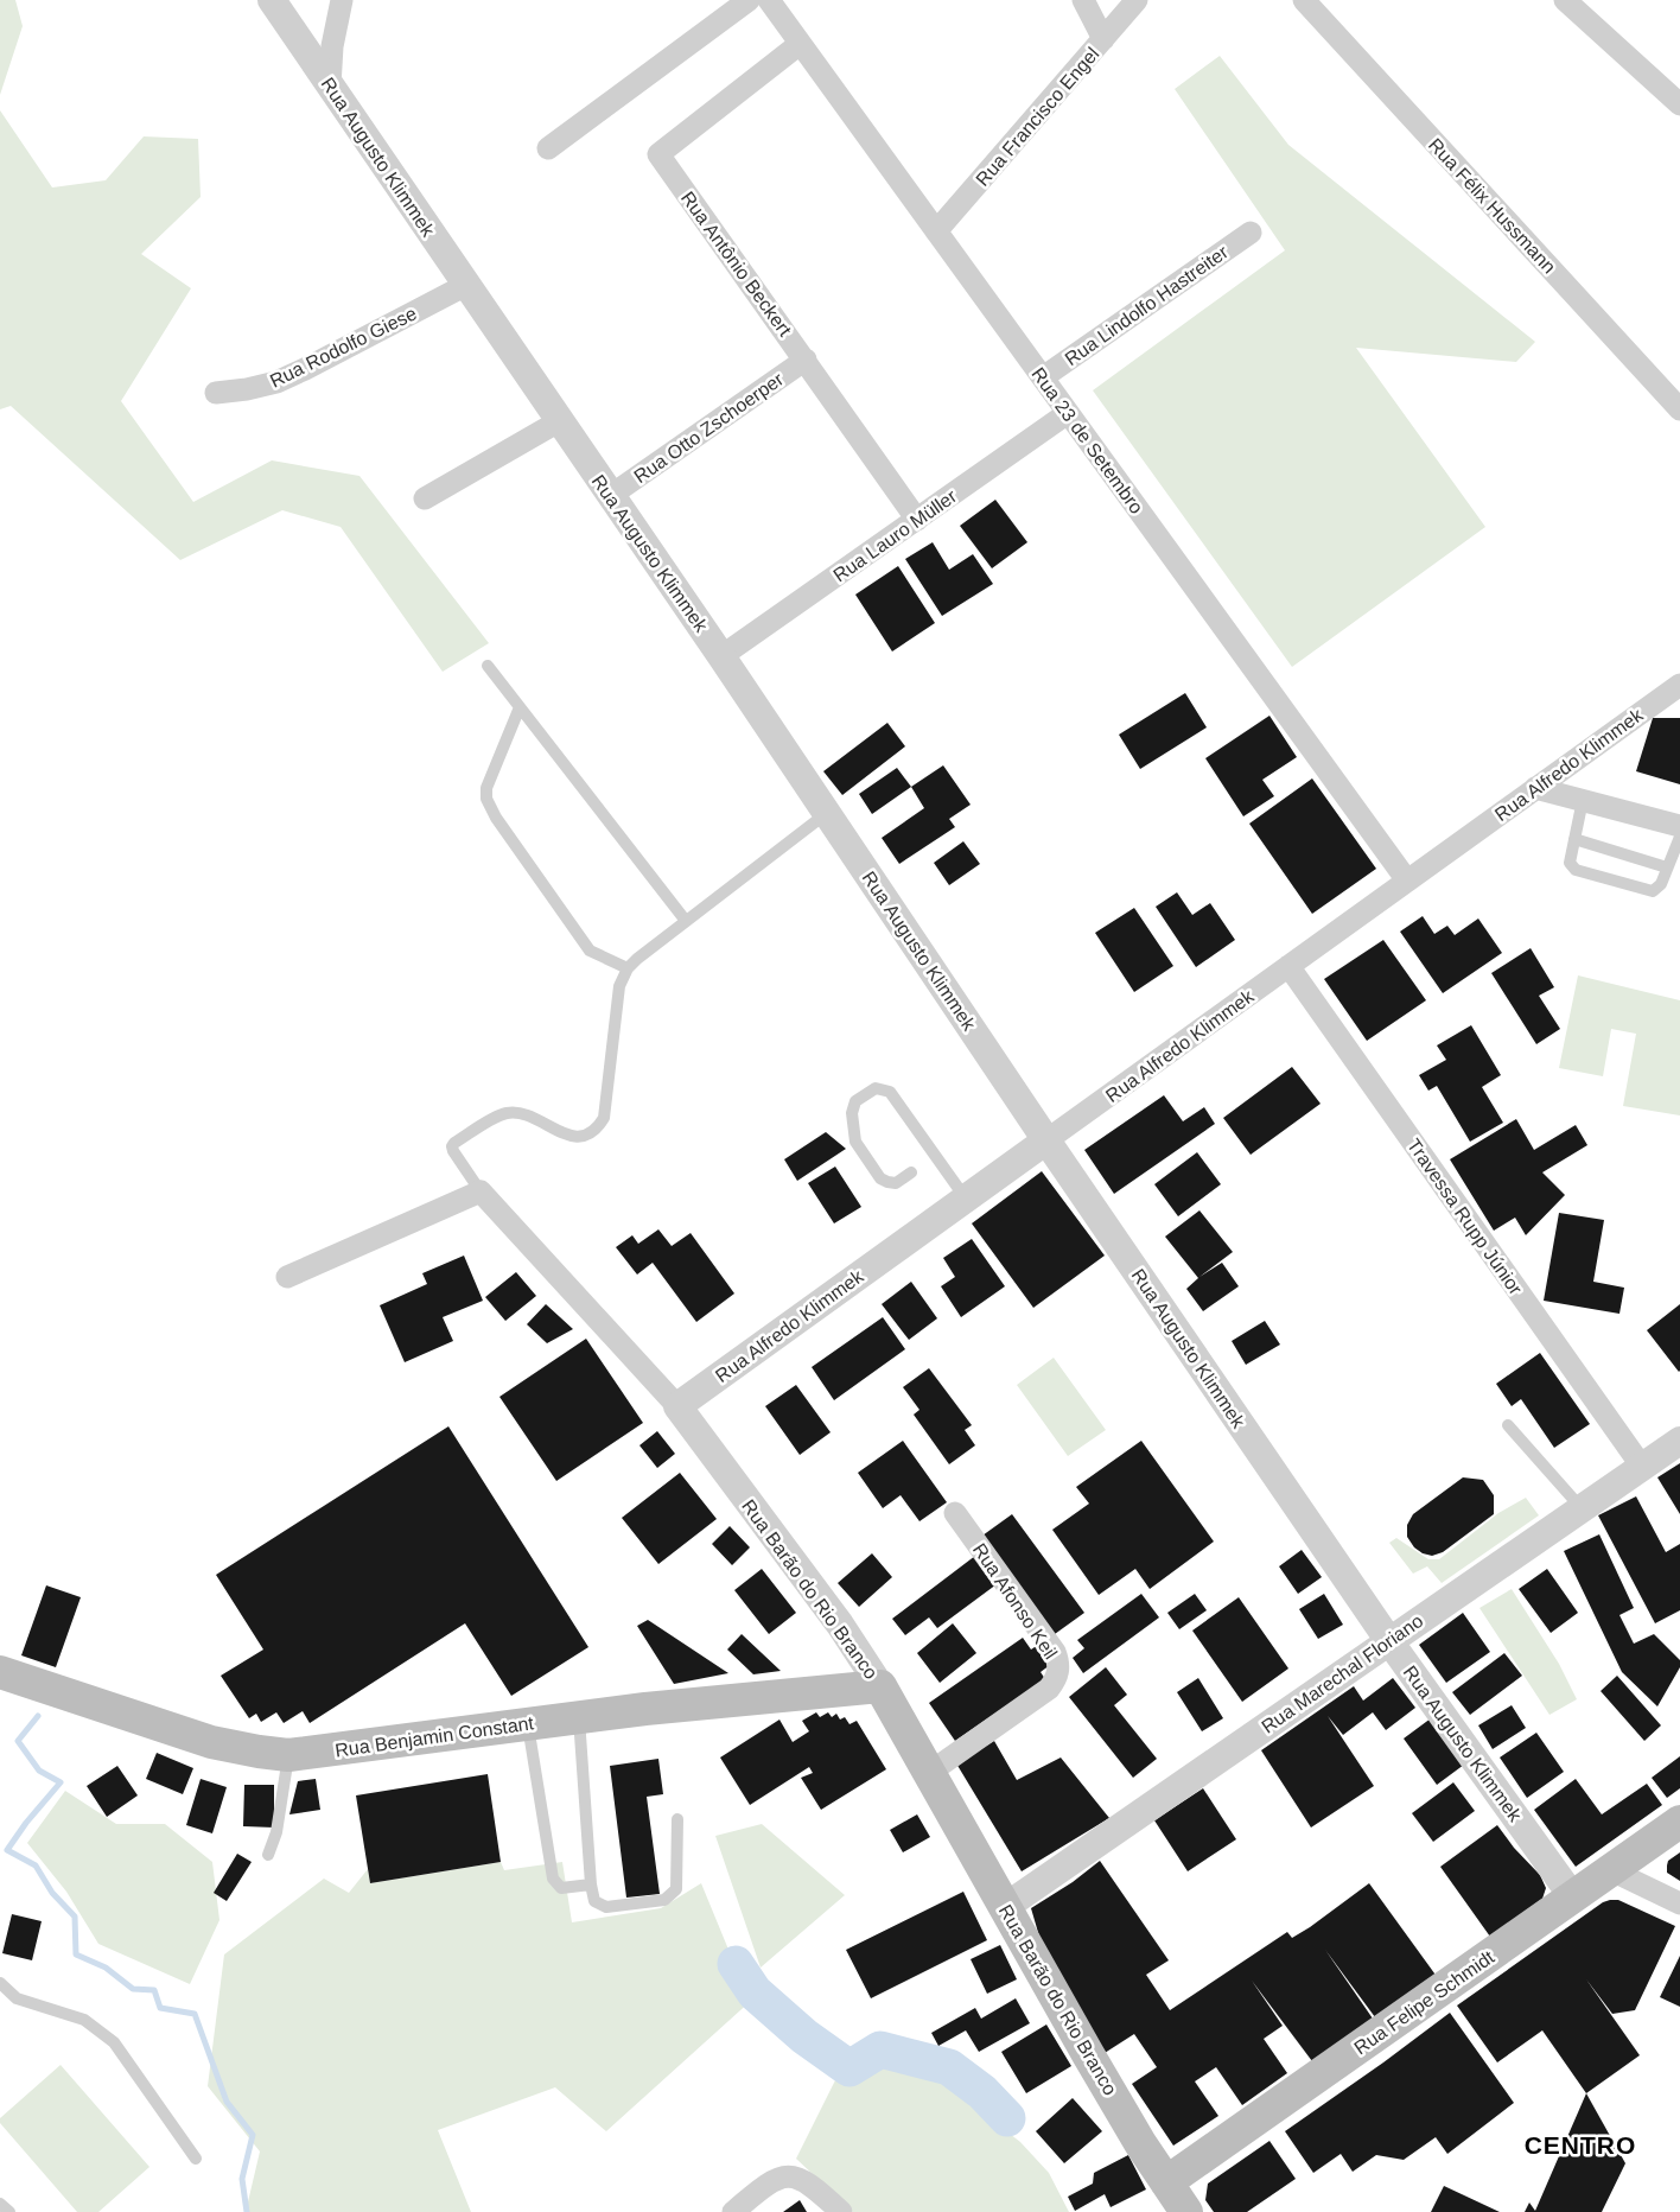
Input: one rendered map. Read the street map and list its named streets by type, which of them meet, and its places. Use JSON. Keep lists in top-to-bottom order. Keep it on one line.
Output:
{"streets":{"main road":["Rua Barão do Rio Branco","Rua Benjamin Constant","Rua Felipe Schmidt"],"street":["Rua Francisco Engel","Rua Augusto Klimmek","Rua Félix Hussmann","Rua Antônio Beckert","Rua Lindolfo Hastreiter","Rua Rodolfo Giese","Rua Otto Zschoerper","Rua 23 de Setembro","Rua Lauro Müller","Rua Alfredo Klimmek","Travessa Rupp Júnior","Rua Afonso Keil","Rua Marechal Floriano"]},"crossings":[["Rua Francisco Engel","Rua 23 de Setembro"],["Rua Augusto Klimmek","Rua Rodolfo Giese"],["Rua Augusto Klimmek","Rua Otto Zschoerper"],["Rua Augusto Klimmek","Rua Lauro Müller"],["Rua Augusto Klimmek","Rua Alfredo Klimmek"],["Rua Augusto Klimmek","Rua Marechal Floriano"],["Rua Augusto Klimmek","Rua Felipe Schmidt"],["Rua Antônio Beckert","Rua Otto Zschoerper"],["Rua Antônio Beckert","Rua 23 de Setembro"],["Rua Antônio Beckert","Rua Lauro Müller"],["Rua Lindolfo Hastreiter","Rua 23 de Setembro"],["Rua 23 de Setembro","Rua Lauro Müller"],["Rua 23 de Setembro","Rua Alfredo Klimmek"],["Rua Alfredo Klimmek","Travessa Rupp Júnior"],["Rua Alfredo Klimmek","Rua Barão do Rio Branco"],["Travessa Rupp Júnior","Rua Marechal Floriano"],["Rua Barão do Rio Branco","Rua Afonso Keil"],["Rua Barão do Rio Branco","Rua Marechal Floriano"],["Rua Barão do Rio Branco","Rua Benjamin Constant"],["Rua Barão do Rio Branco","Rua Felipe Schmidt"]],"districts":["CENTRO"]}
